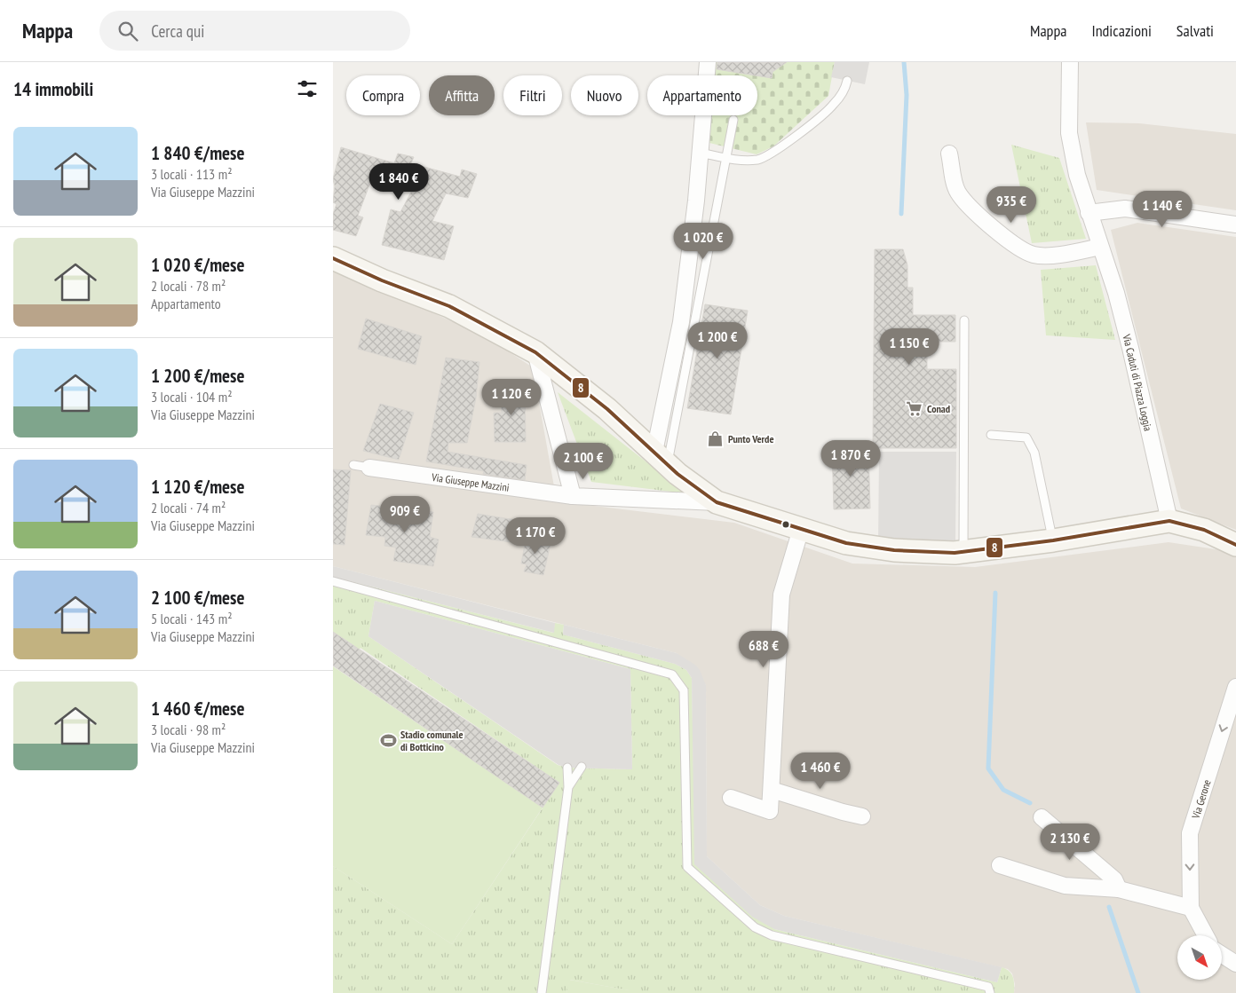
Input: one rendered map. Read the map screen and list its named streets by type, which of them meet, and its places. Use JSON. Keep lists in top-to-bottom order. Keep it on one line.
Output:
{"streets":{"street":["Via Caduti di Piazza Loggia","Via Giuseppe Mazzini","Via Gerone"]},"crossings":[["Via Caduti di Piazza Loggia","Via Giuseppe Mazzini"]],"one_way":["Via Gerone"],"places":{"supermarket":["Conad"],"shop":["Punto Verde"],"sports":["Stadio comunale di Botticino"]},"lines":["transit line 8"],"north":"bottom right","page":{"header":"Mappa","search":"Cerca qui","nav":["Mappa","Indicazioni","Salvati"],"heading":"14 immobili","chip":["Compra","Affitta","Filtri","Nuovo","Appartamento"],"list":[{"name":"1 840 €/mese","note":"3 locali · 113 m² · Via Giuseppe Mazzini"},{"name":"1 020 €/mese","note":"2 locali · 78 m² · Appartamento"},{"name":"1 200 €/mese","note":"3 locali · 104 m² · Via Giuseppe Mazzini"},{"name":"1 120 €/mese","note":"2 locali · 74 m² · Via Giuseppe Mazzini"},{"name":"2 100 €/mese","note":"5 locali · 143 m² · Via Giuseppe Mazzini"},{"name":"1 460 €/mese","note":"3 locali · 98 m² · Via Giuseppe Mazzini"}],"price":["1 840 €","935 €","1 140 €","1 020 €","1 200 €","1 150 €","1 120 €","1 870 €","2 100 €","909 €","1 170 €","688 €","1 460 €","2 130 €"]}}
